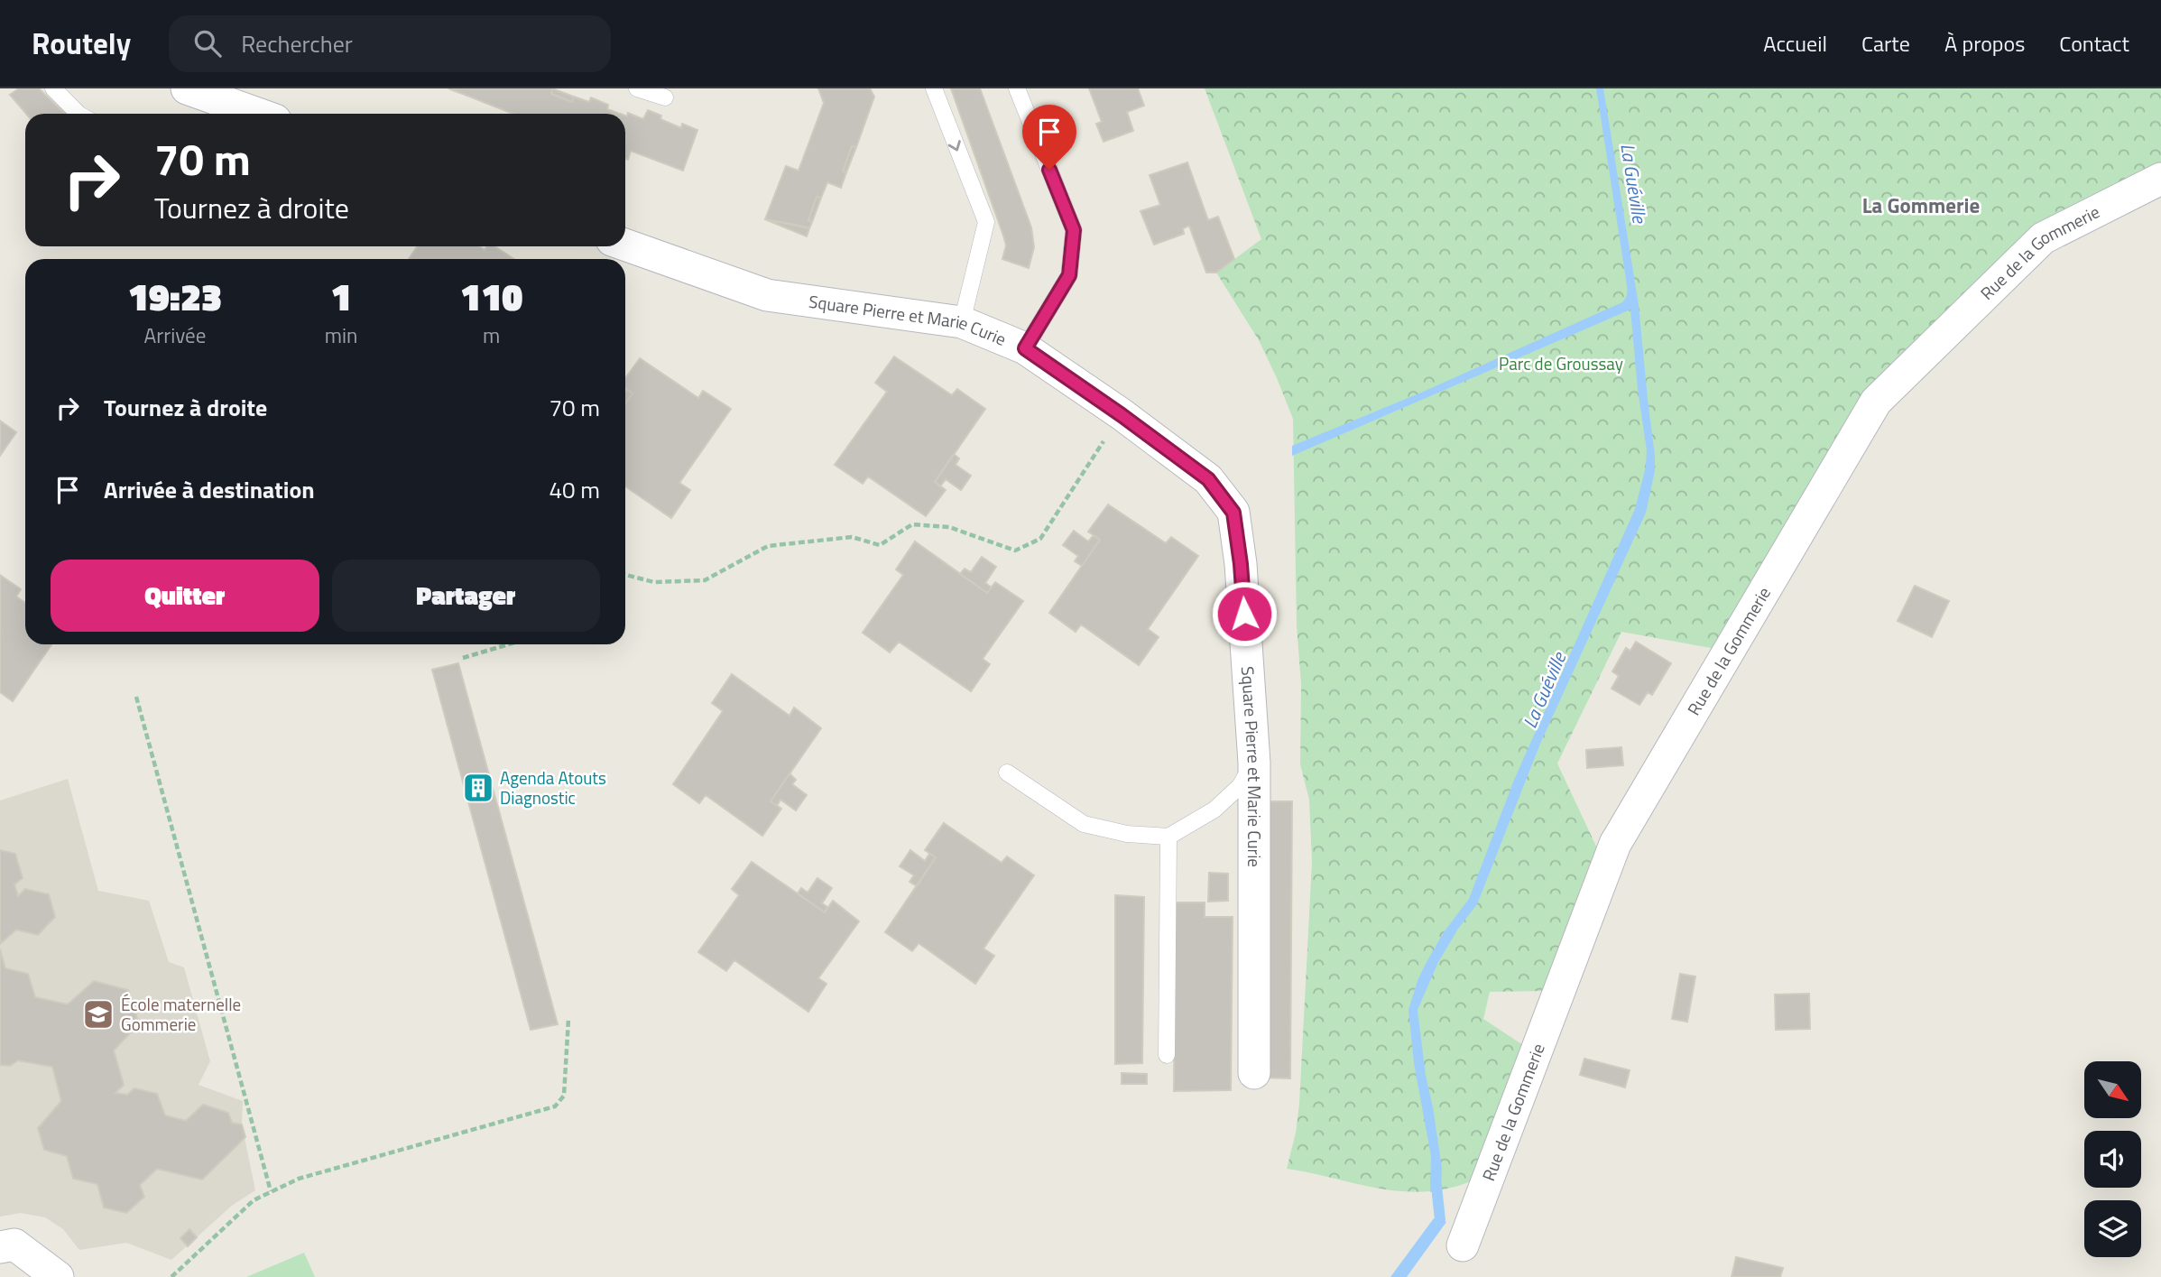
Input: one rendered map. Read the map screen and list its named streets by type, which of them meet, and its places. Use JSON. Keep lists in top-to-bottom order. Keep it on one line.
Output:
{"streets":{"street":["Rue de la Gommerie","Square Pierre et Marie Curie"]},"districts":["La Gommerie"],"water":["La Guéville"],"parks":["Parc de Groussay"],"places":{"building":["Agenda Atouts Diagnostic"],"school or university":["École maternelle Gommerie"]},"north":"bottom right","page":{"header":"Routely","search":"Rechercher","nav":["Accueil","Carte","À propos","Contact"],"turn":["70 m","Tournez à droite"],"eta":["19:23","Arrivée","1","min","110","m"],"list":[{"name":"Tournez à droite","value":"70 m"},{"name":"Arrivée à destination","value":"40 m"}],"buttons":["Quitter","Partager"]}}
